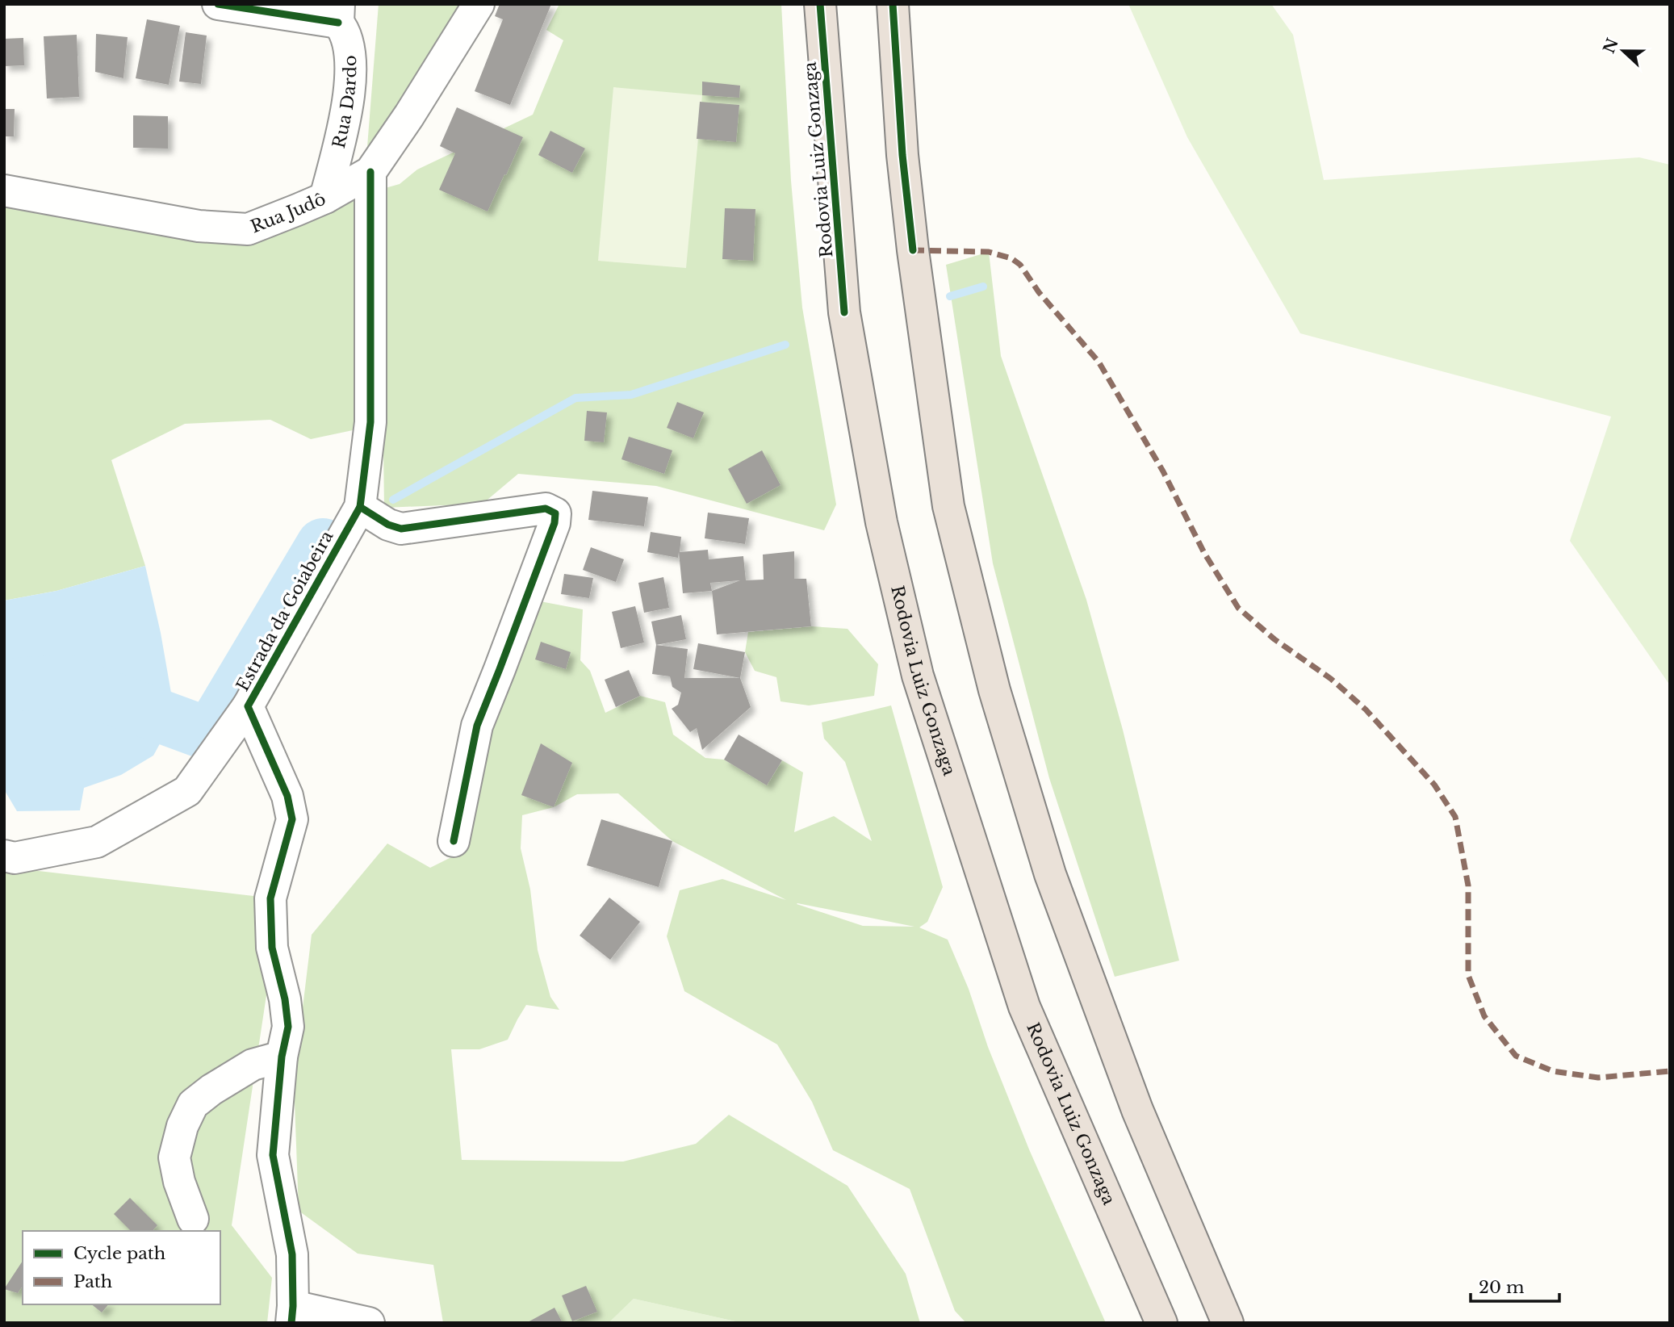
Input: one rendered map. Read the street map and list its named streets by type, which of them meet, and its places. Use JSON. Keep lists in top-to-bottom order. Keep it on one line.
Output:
{"streets":{"highway":["Rodovia Luiz Gonzaga"],"street":["Rua Dardo","Rua Judô","Estrada da Goiabeira"]},"crossings":[["Rua Dardo","Rua Judô"],["Rua Judô","Estrada da Goiabeira"]],"legend":["Cycle path","Path"],"scale_bar":"20 m","north":"left"}
